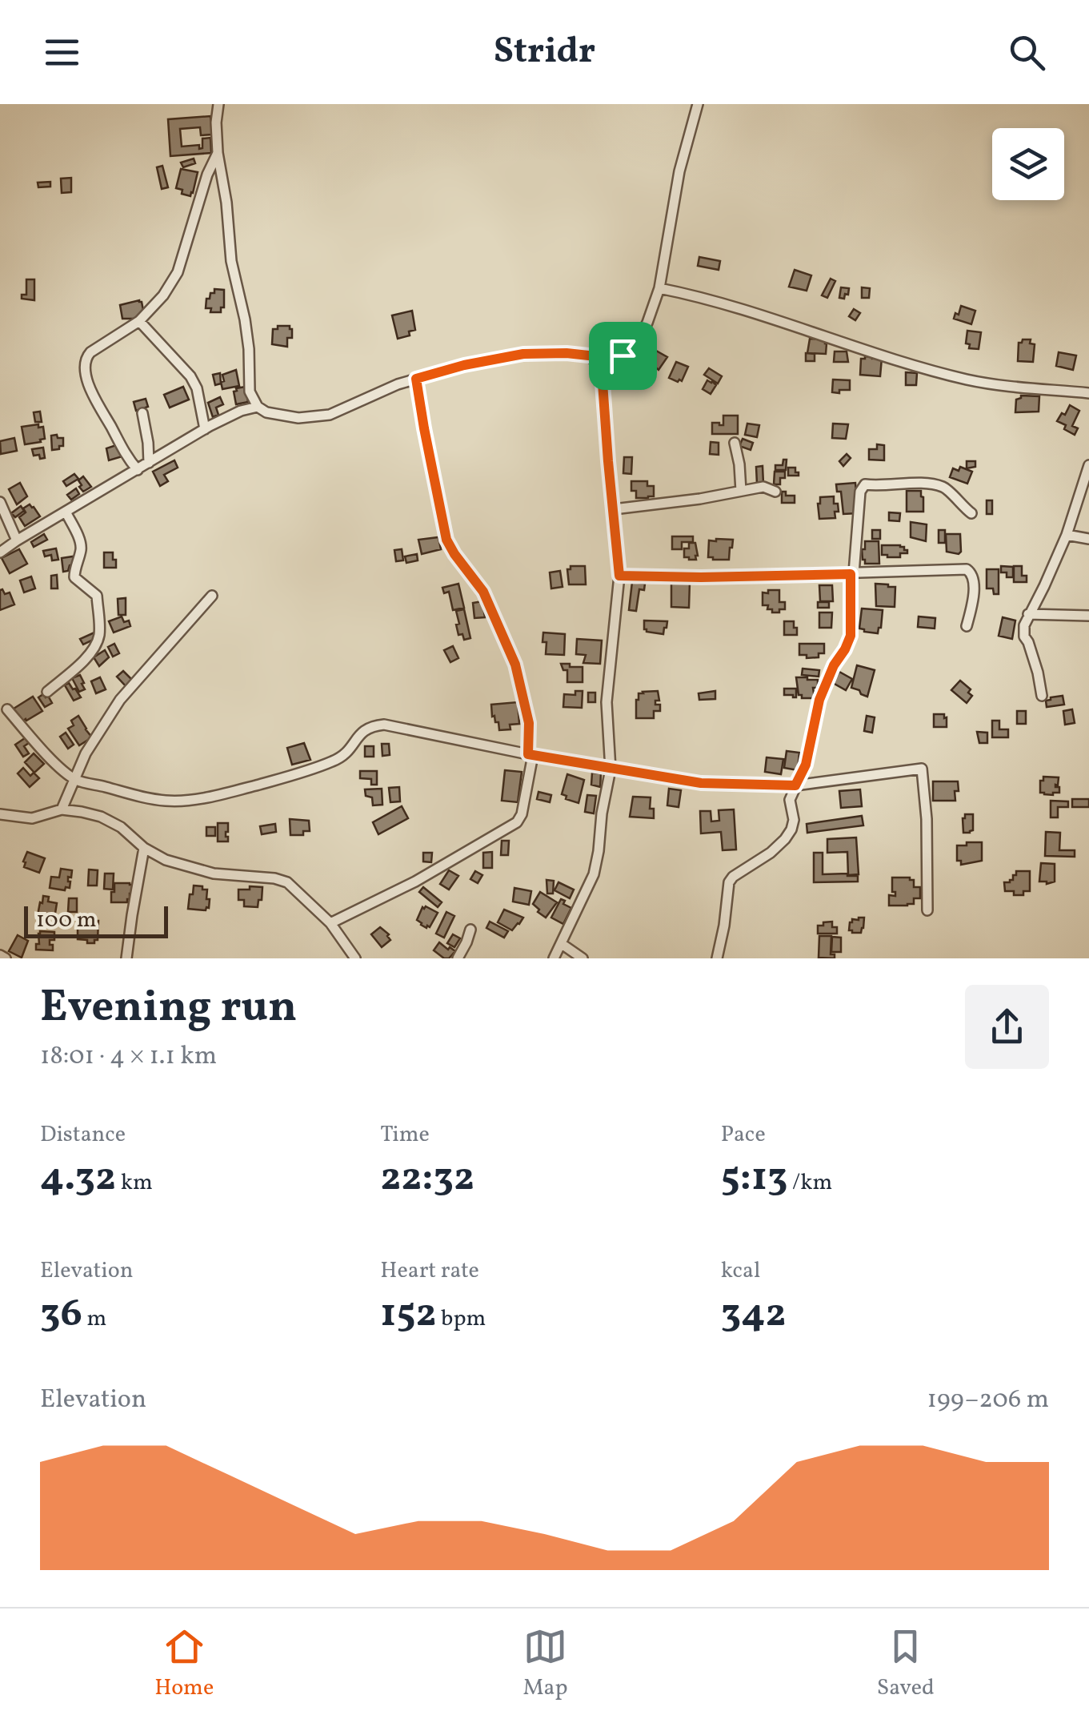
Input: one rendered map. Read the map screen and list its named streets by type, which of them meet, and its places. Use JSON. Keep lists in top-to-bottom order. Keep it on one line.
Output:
{"scale_bar":"100 m","page":{"header":"Stridr","scale":"100 m","heading":["Evening run","18:01 · 4 × 1.1 km"],"stats":[["Distance","4.32 km"],["Time","22:32"],["Pace","5:13 /km"],["Elevation","36 m"],["Heart rate","152 bpm"],["kcal","342"]],"chart":["Elevation","199–206 m"],"tabs":["Home","Map","Saved"]}}
